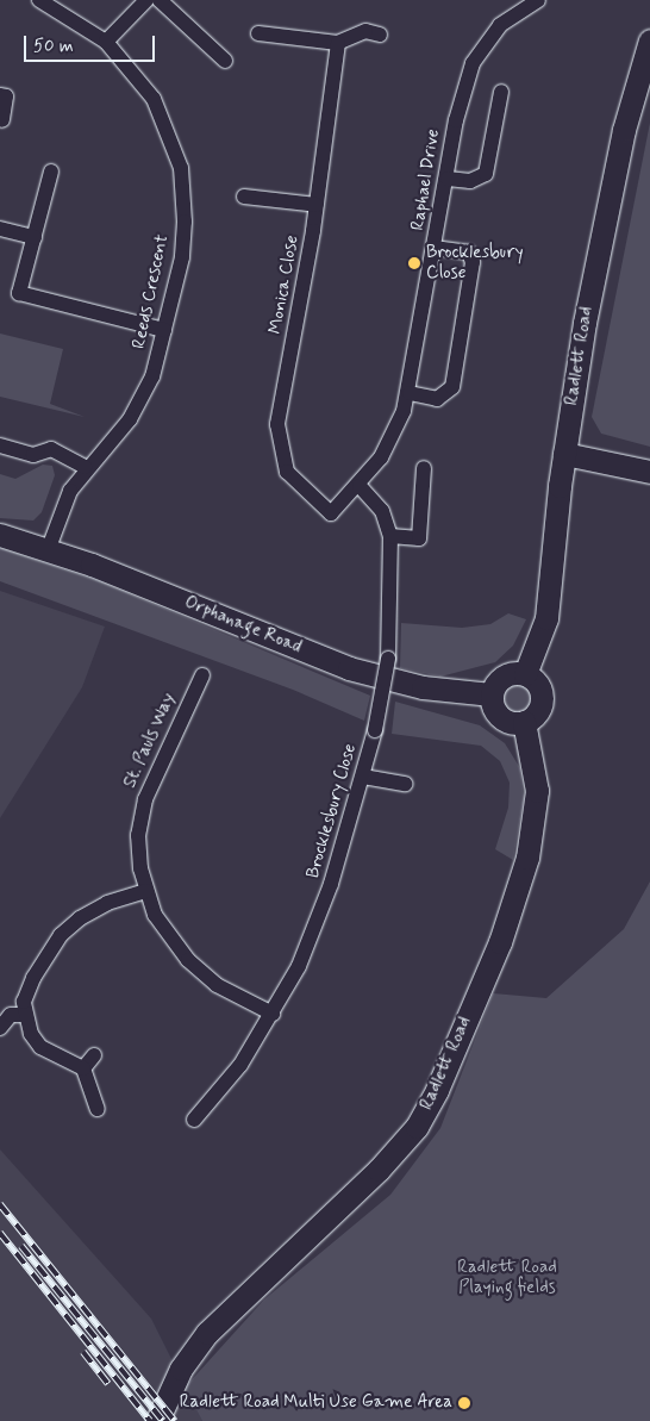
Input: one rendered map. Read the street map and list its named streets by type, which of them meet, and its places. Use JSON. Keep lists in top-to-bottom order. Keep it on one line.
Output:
{"streets":{"street":["Raphael Drive","Monica Close","Reeds Crescent","Radlett Road","Orphanage Road","St. Pauls Way","Brocklesbury Close"]},"crossings":[["Raphael Drive","Monica Close"],["Raphael Drive","Brocklesbury Close"],["Reeds Crescent","Orphanage Road"],["Radlett Road","Orphanage Road"],["St. Pauls Way","Brocklesbury Close"]],"parks":["Radlett Road Playing fields"],"places":["Brocklesbury Close","Radlett Road Multi Use Game Area"],"scale_bar":"50 m"}
